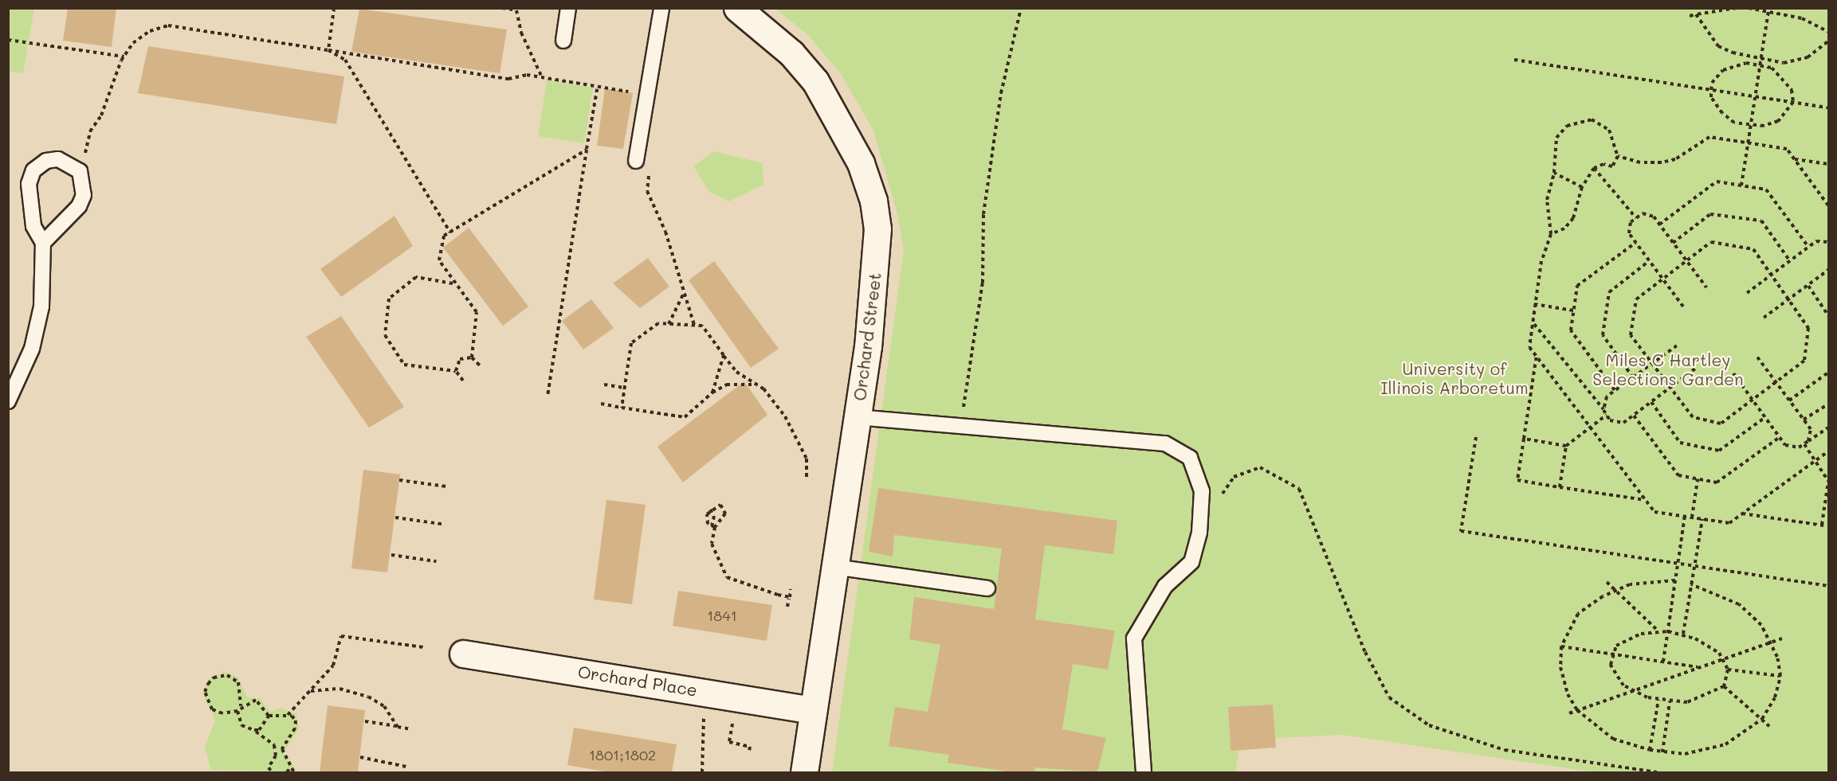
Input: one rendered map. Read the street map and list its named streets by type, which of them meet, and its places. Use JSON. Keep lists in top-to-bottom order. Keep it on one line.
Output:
{"streets":{"street":["Orchard Street","Orchard Place"]},"crossings":[["Orchard Street","Orchard Place"]],"parks":["Miles C Hartley Selections Garden","University of Illinois Arboretum"],"house_numbers":["1841","1801;1802"]}
